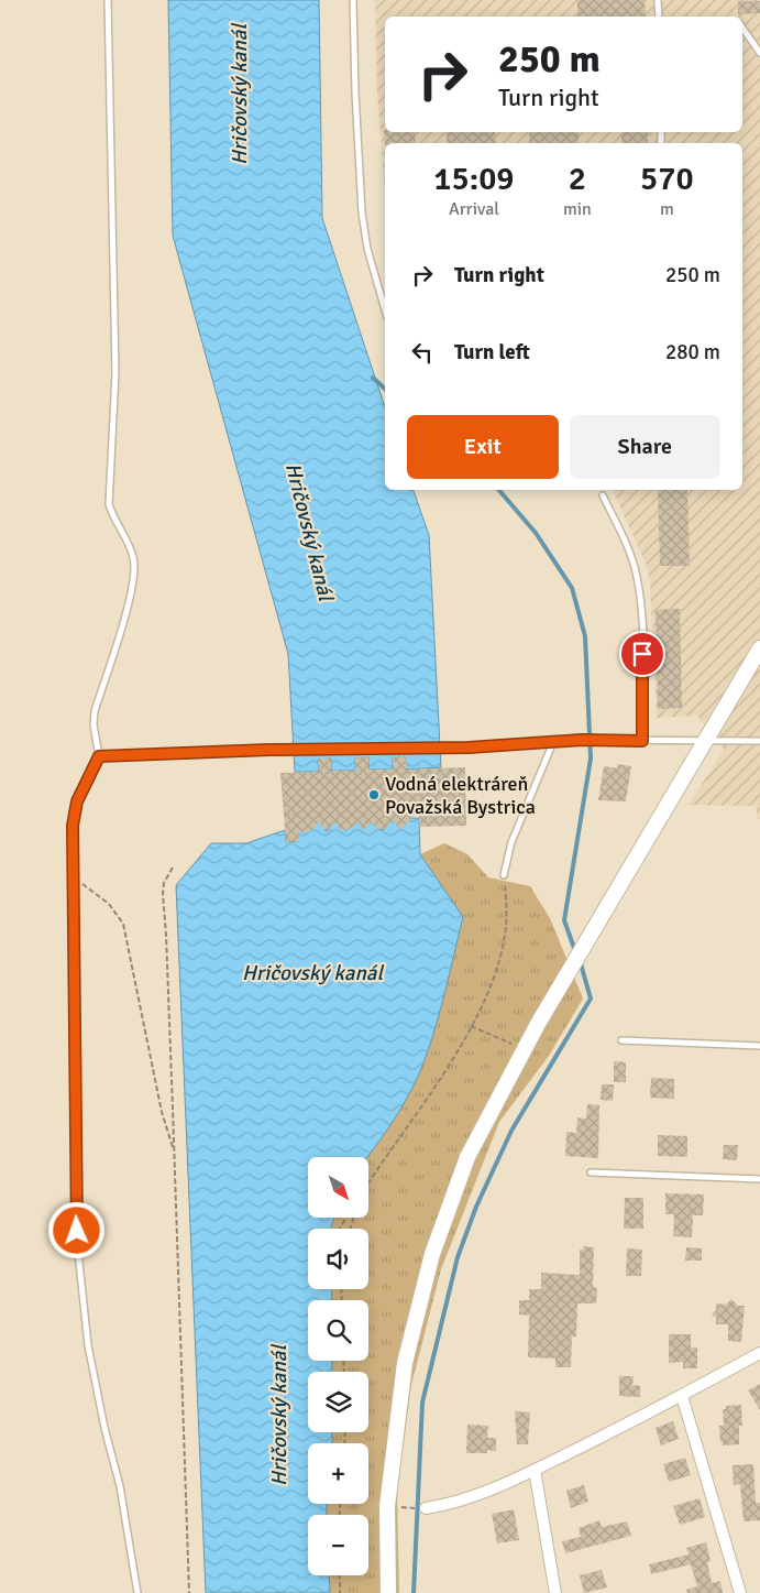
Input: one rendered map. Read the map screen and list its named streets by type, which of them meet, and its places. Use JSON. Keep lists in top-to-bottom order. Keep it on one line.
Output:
{"water":["Hričovský kanál"],"places":["Vodná elektráreň Považská Bystrica"],"north":"bottom right","page":{"turn":["250 m","Turn right"],"eta":["15:09","Arrival","2","min","570","m"],"list":[{"name":"Turn right","value":"250 m"},{"name":"Turn left","value":"280 m"}],"buttons":["Exit","Share"],"map_buttons":["+","−"]}}
